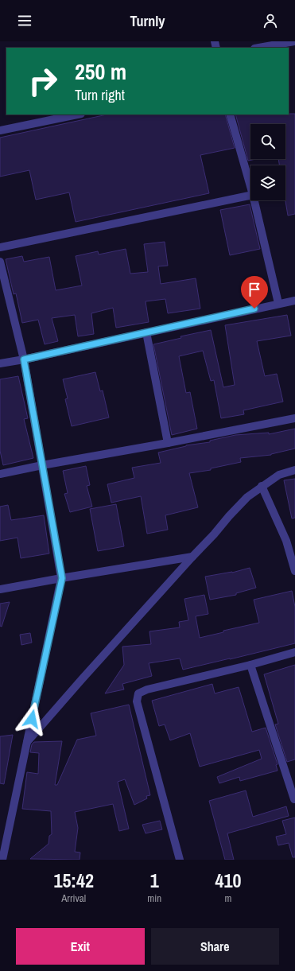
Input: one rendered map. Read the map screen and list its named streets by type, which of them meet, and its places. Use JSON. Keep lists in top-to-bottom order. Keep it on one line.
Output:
{"page":{"header":"Turnly","turn":["250 m","Turn right"],"eta":["15:42","Arrival","1","min","410","m"],"buttons":["Exit","Share"]}}
